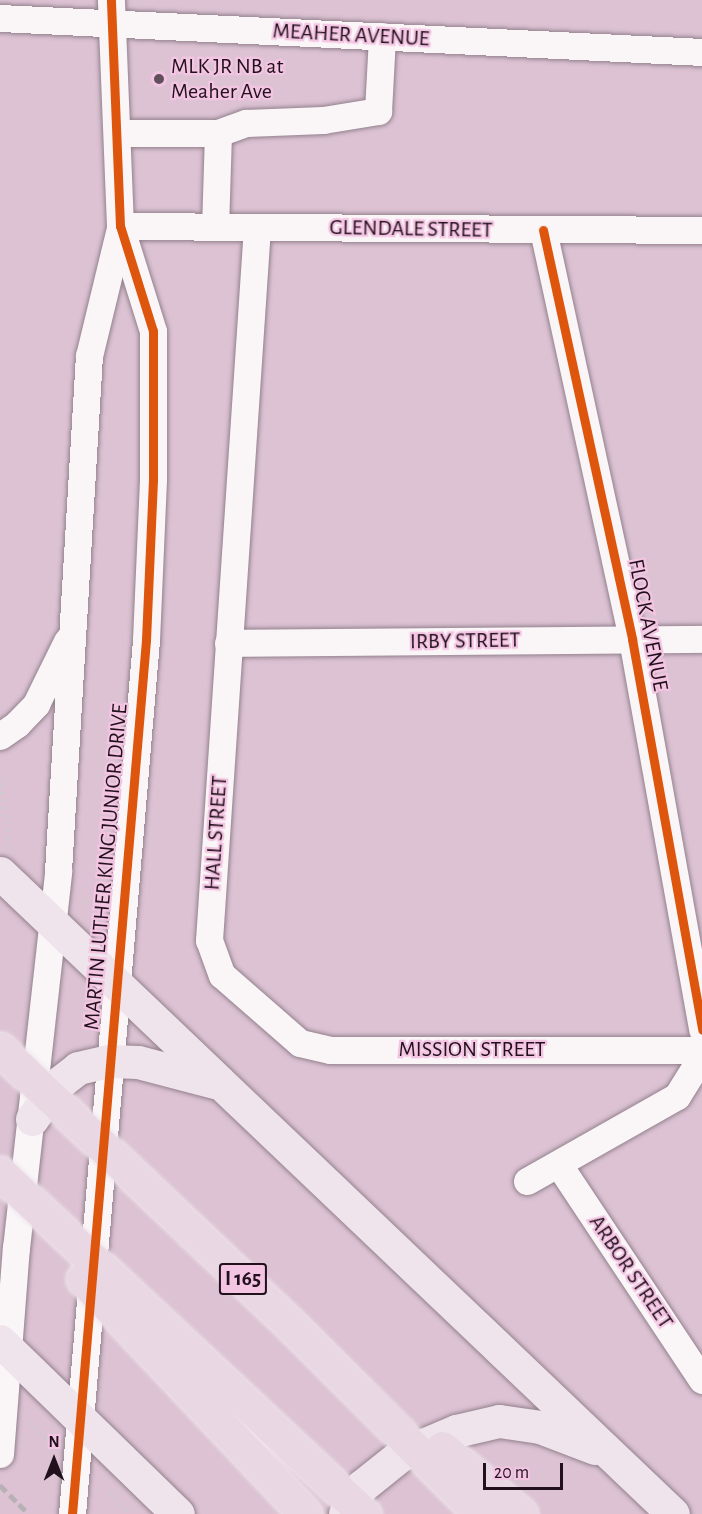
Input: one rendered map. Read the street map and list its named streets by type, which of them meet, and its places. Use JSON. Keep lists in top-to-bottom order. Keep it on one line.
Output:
{"streets":{"highway":["I 165"],"street":["MEAHER AVENUE","GLENDALE STREET","FLOCK AVENUE","IRBY STREET","HALL STREET","MARTIN LUTHER KING JUNIOR DRIVE","MISSION STREET","ARBOR STREET"]},"crossings":[["GLENDALE STREET","FLOCK AVENUE"],["GLENDALE STREET","HALL STREET"],["GLENDALE STREET","MARTIN LUTHER KING JUNIOR DRIVE"],["FLOCK AVENUE","IRBY STREET"],["IRBY STREET","HALL STREET"],["HALL STREET","MISSION STREET"]],"places":["MLK JR NB at Meaher Ave"],"scale_bar":"20 m","north":"top"}
